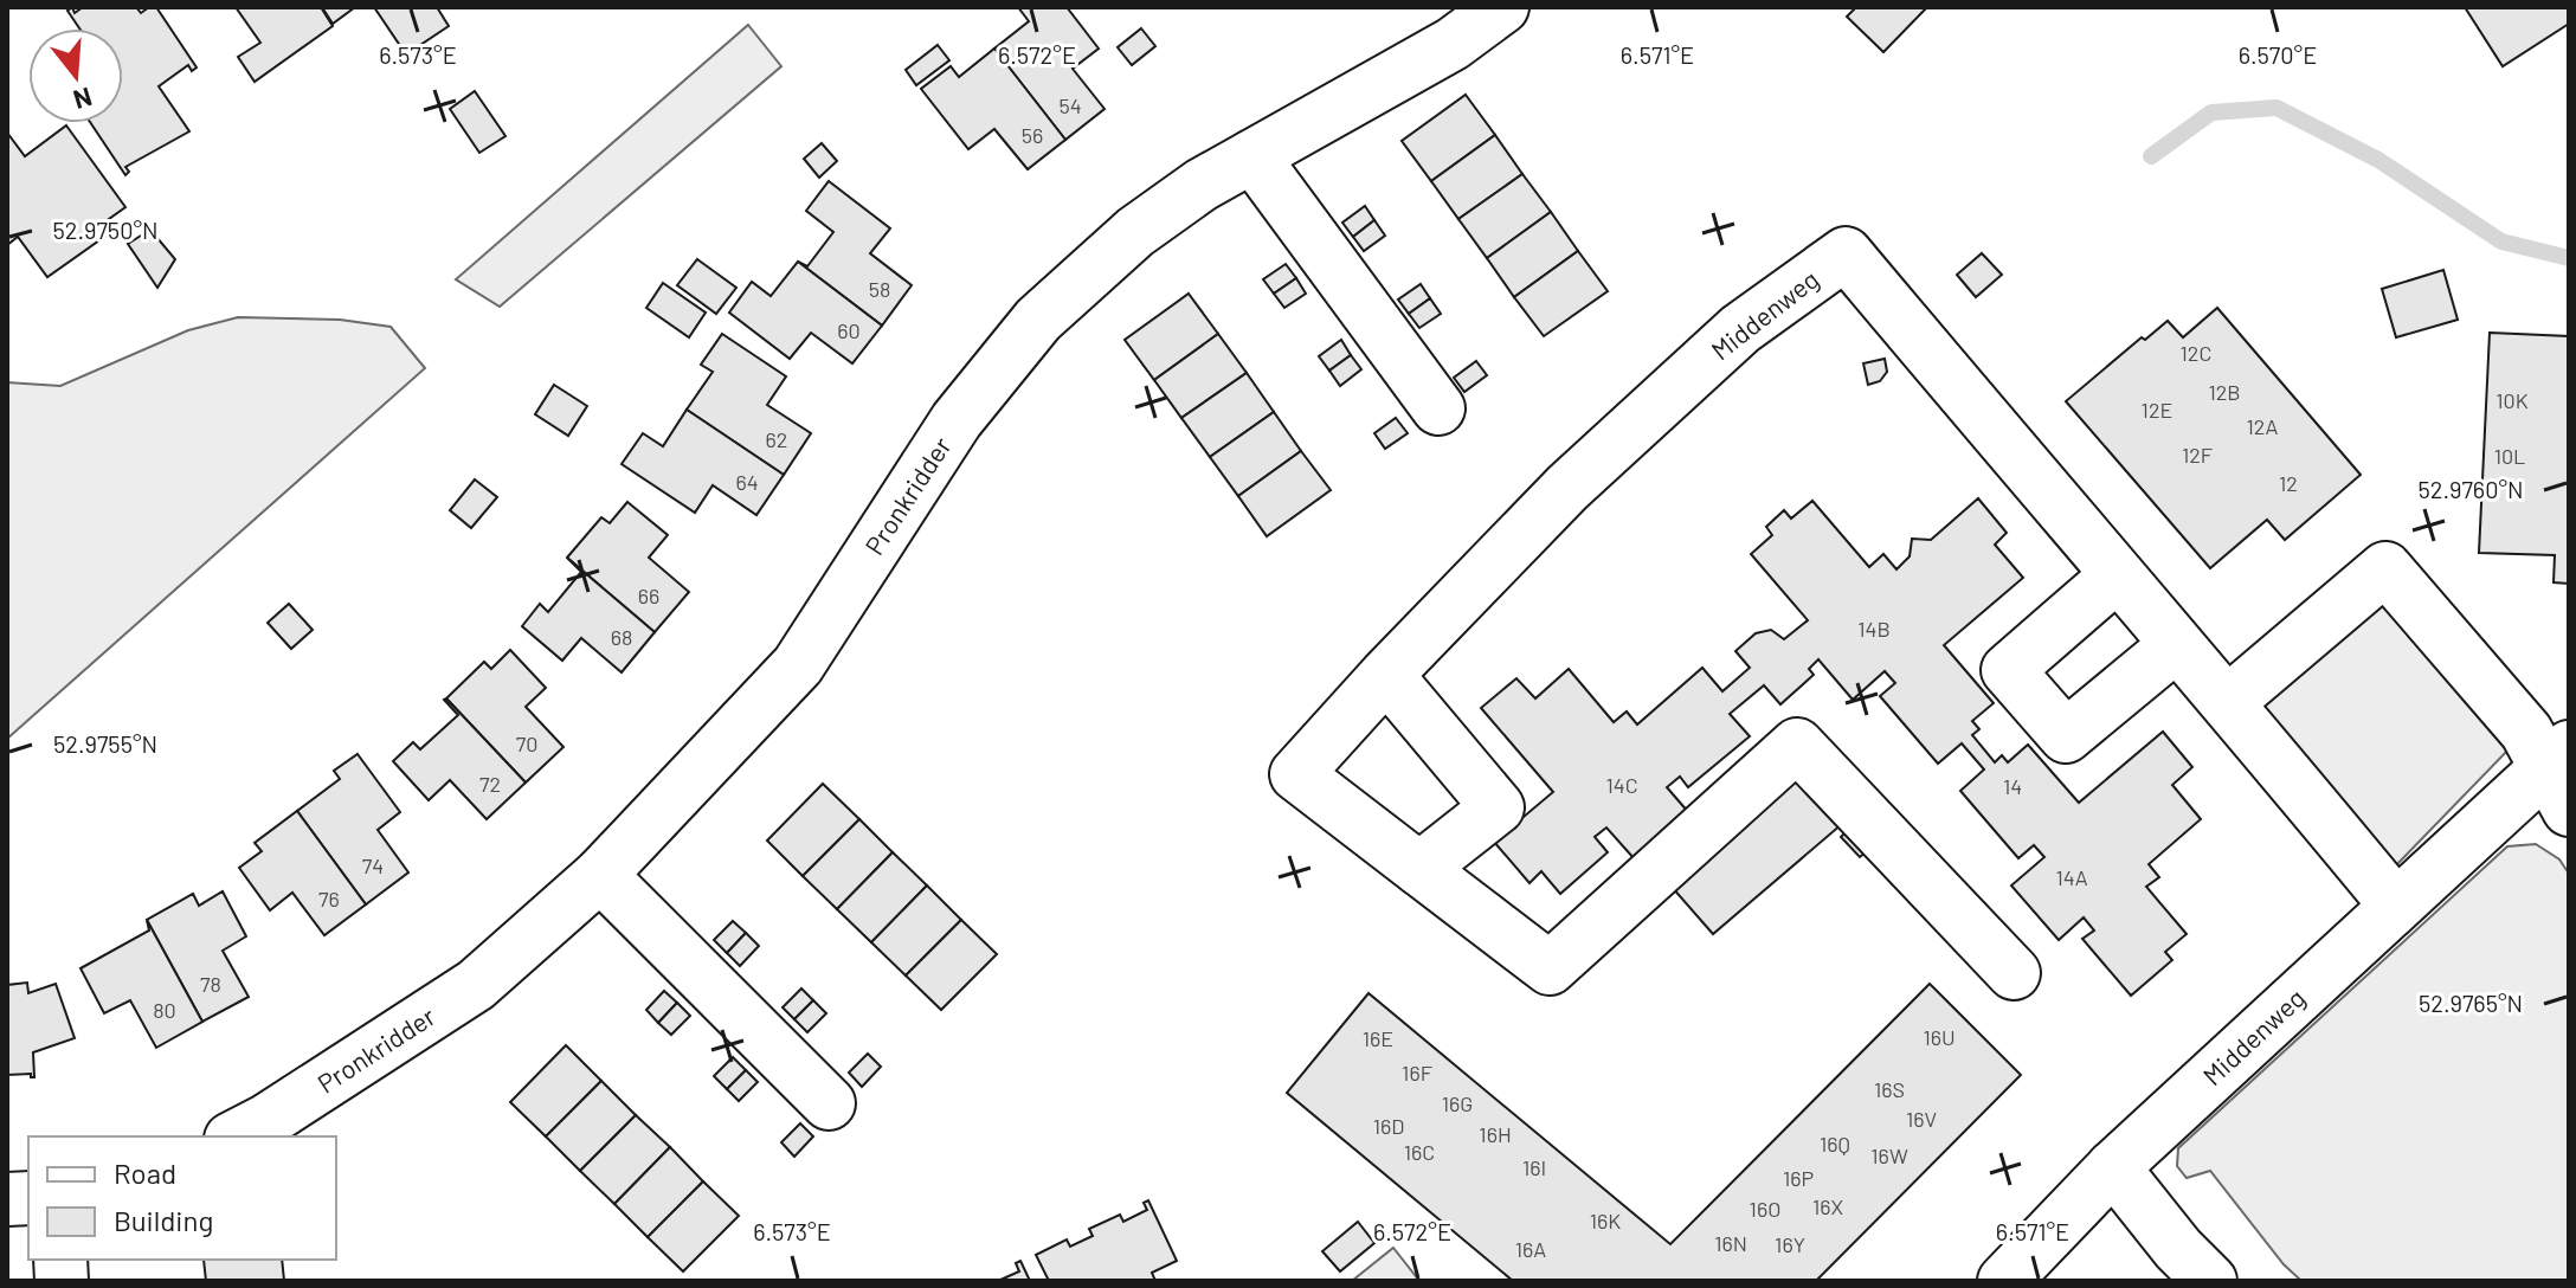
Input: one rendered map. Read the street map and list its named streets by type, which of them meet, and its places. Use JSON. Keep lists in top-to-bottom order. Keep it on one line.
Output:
{"streets":{"street":["Middenweg","Pronkridder"]},"house_numbers":["54","56","58","60","12C","12B","10K","12E","12A","62","12F","10L","64","12","66","14B","68","70","72","14C","14","74","14A","76","78","80","16U","16E","16F","16S","16G","16V","16D","16H","16Q","16C","16W","16I","16P","16X","16O","16K","16N","16Y","16A"],"legend":["Road","Building"],"north":"bottom","coordinates":["6.573°E","6.572°E","6.571°E","6.570°E","52.9750°N","52.9760°N","52.9755°N","52.9765°N"]}
